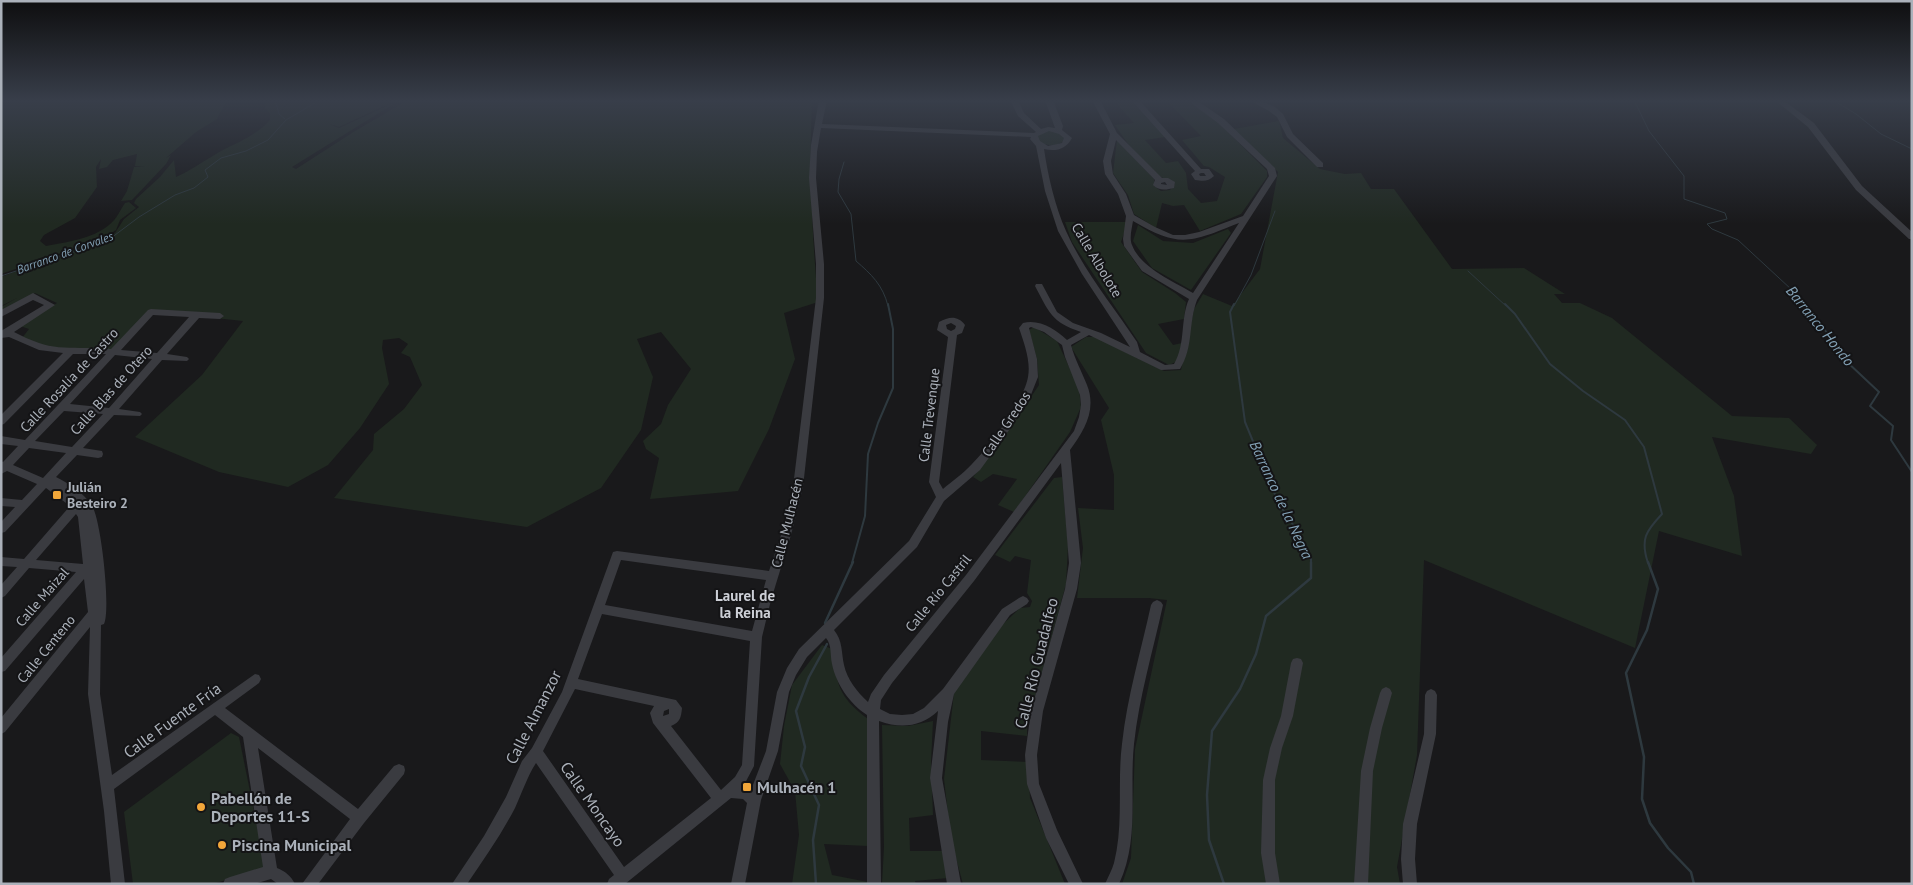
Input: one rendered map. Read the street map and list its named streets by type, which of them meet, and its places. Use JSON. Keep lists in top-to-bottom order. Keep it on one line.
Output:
{"streets":{"street":["Calle Albolote","Calle Rosalía de Castro","Calle Blas de Otero","Calle Trevenque","Calle Gredos","Calle Mulhacén","Calle Río Castril","Calle Maizal","Calle Centeno","Calle Río Guadalfeo","Calle Almanzor","Calle Fuente Fría","Calle Moncayo"]},"crossings":[["Calle Rosalía de Castro","Calle Blas de Otero"],["Calle Trevenque","Calle Gredos"],["Calle Gredos","Calle Río Castril"],["Calle Mulhacén","Calle Almanzor"],["Calle Mulhacén","Calle Moncayo"],["Calle Río Castril","Calle Río Guadalfeo"],["Calle Almanzor","Calle Moncayo"]],"districts":["Laurel de la Reina"],"water":["Barranco de Corvales","Barranco Hondo","Barranco de la Negra"],"places":{"transit":["Julián Besteiro 2","Mulhacén 1"],"other":["Pabellón de Deportes 11-S","Piscina Municipal"]}}
